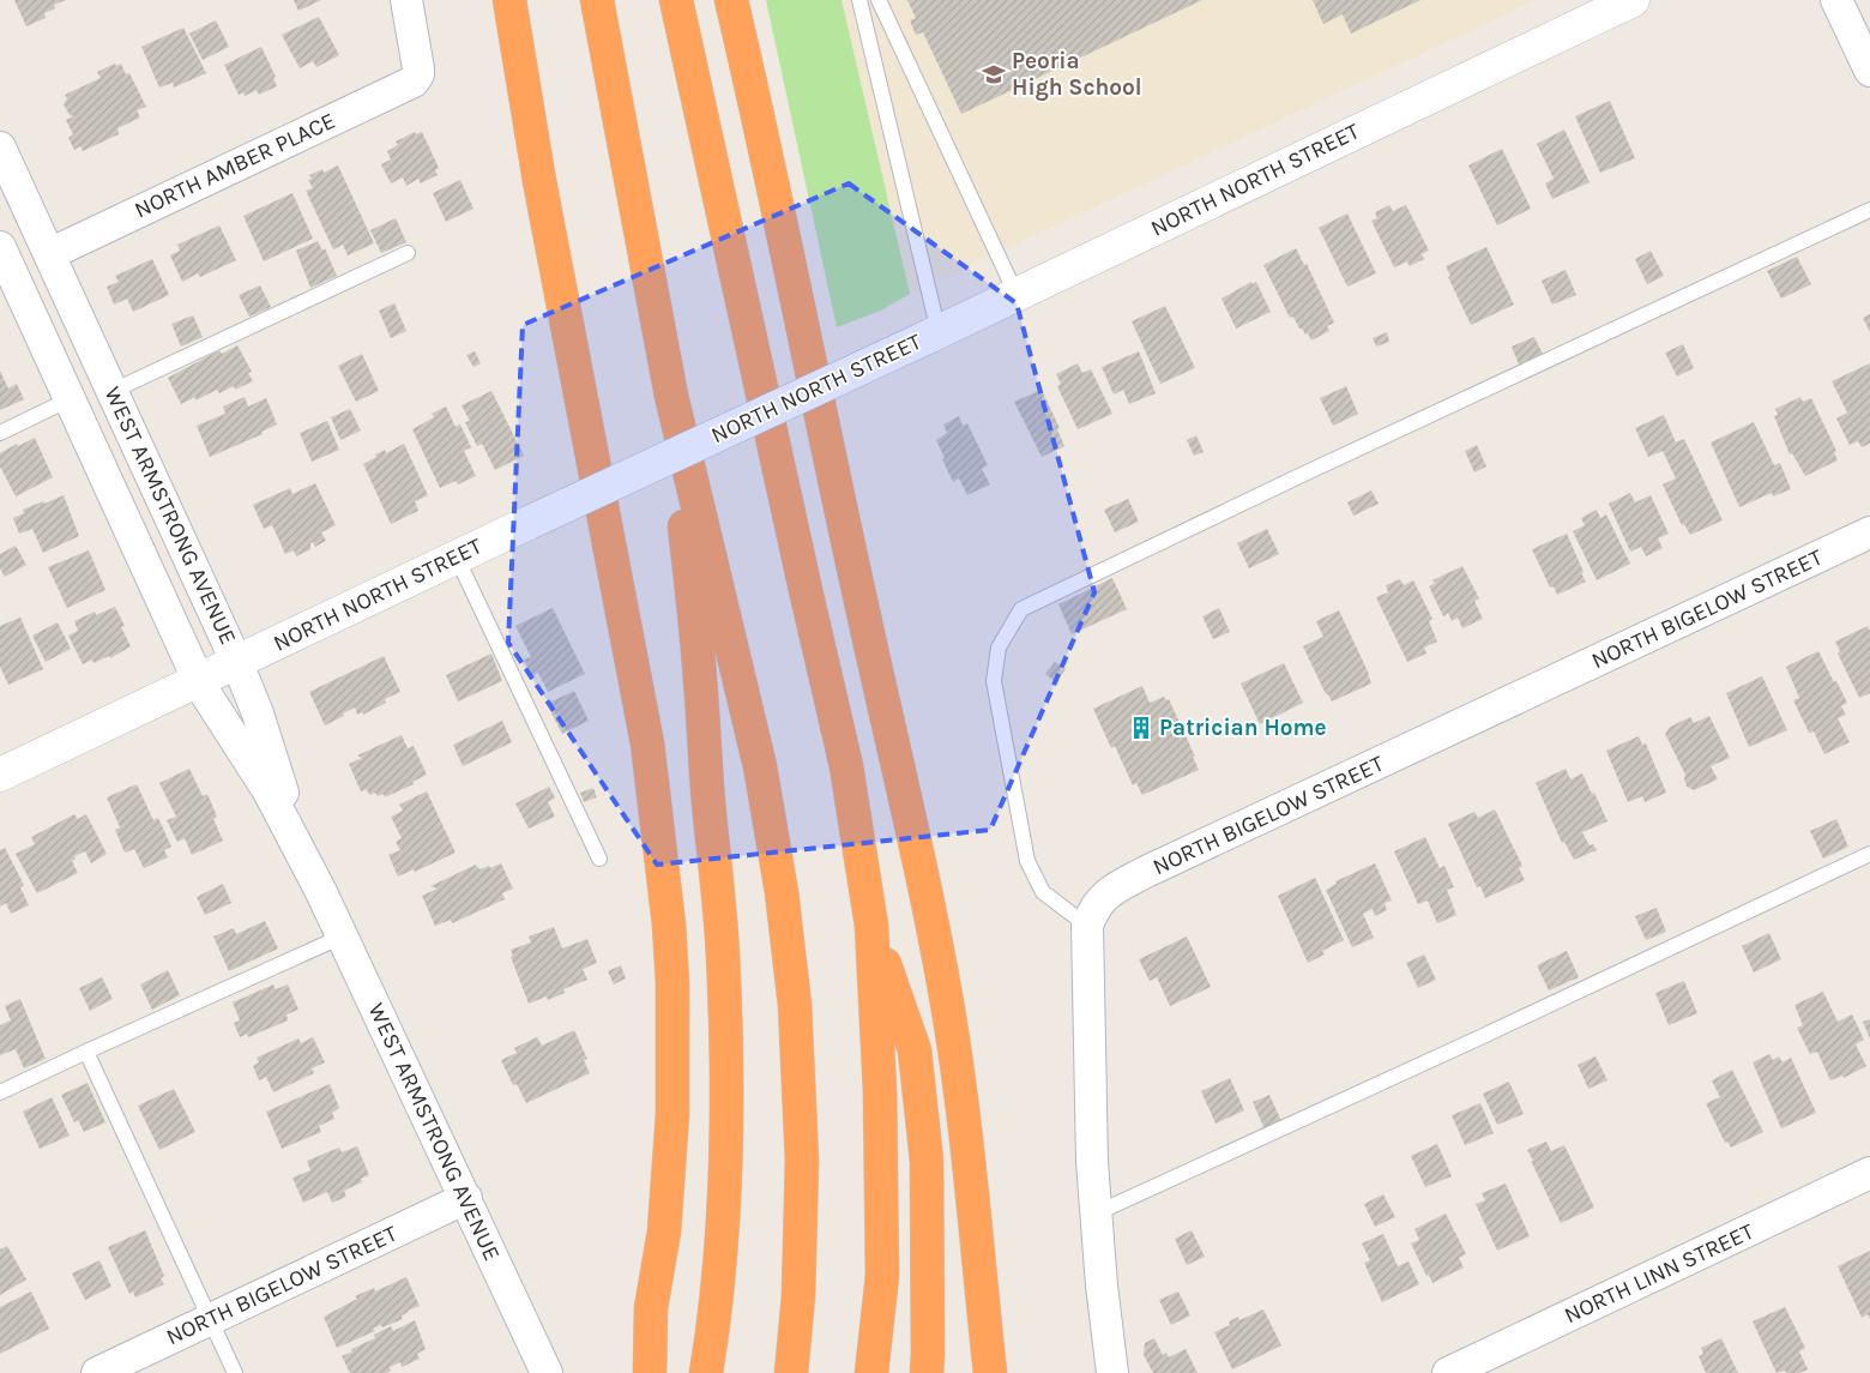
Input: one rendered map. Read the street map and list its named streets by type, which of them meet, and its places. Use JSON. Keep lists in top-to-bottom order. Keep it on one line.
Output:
{"streets":{"street":["NORTH AMBER PLACE","NORTH NORTH STREET","WEST ARMSTRONG AVENUE","NORTH BIGELOW STREET","NORTH LINN STREET"]},"crossings":[["NORTH AMBER PLACE","WEST ARMSTRONG AVENUE"],["NORTH NORTH STREET","WEST ARMSTRONG AVENUE"],["WEST ARMSTRONG AVENUE","NORTH BIGELOW STREET"]],"places":{"school or university":["Peoria High School"],"building":["Patrician Home"]}}
